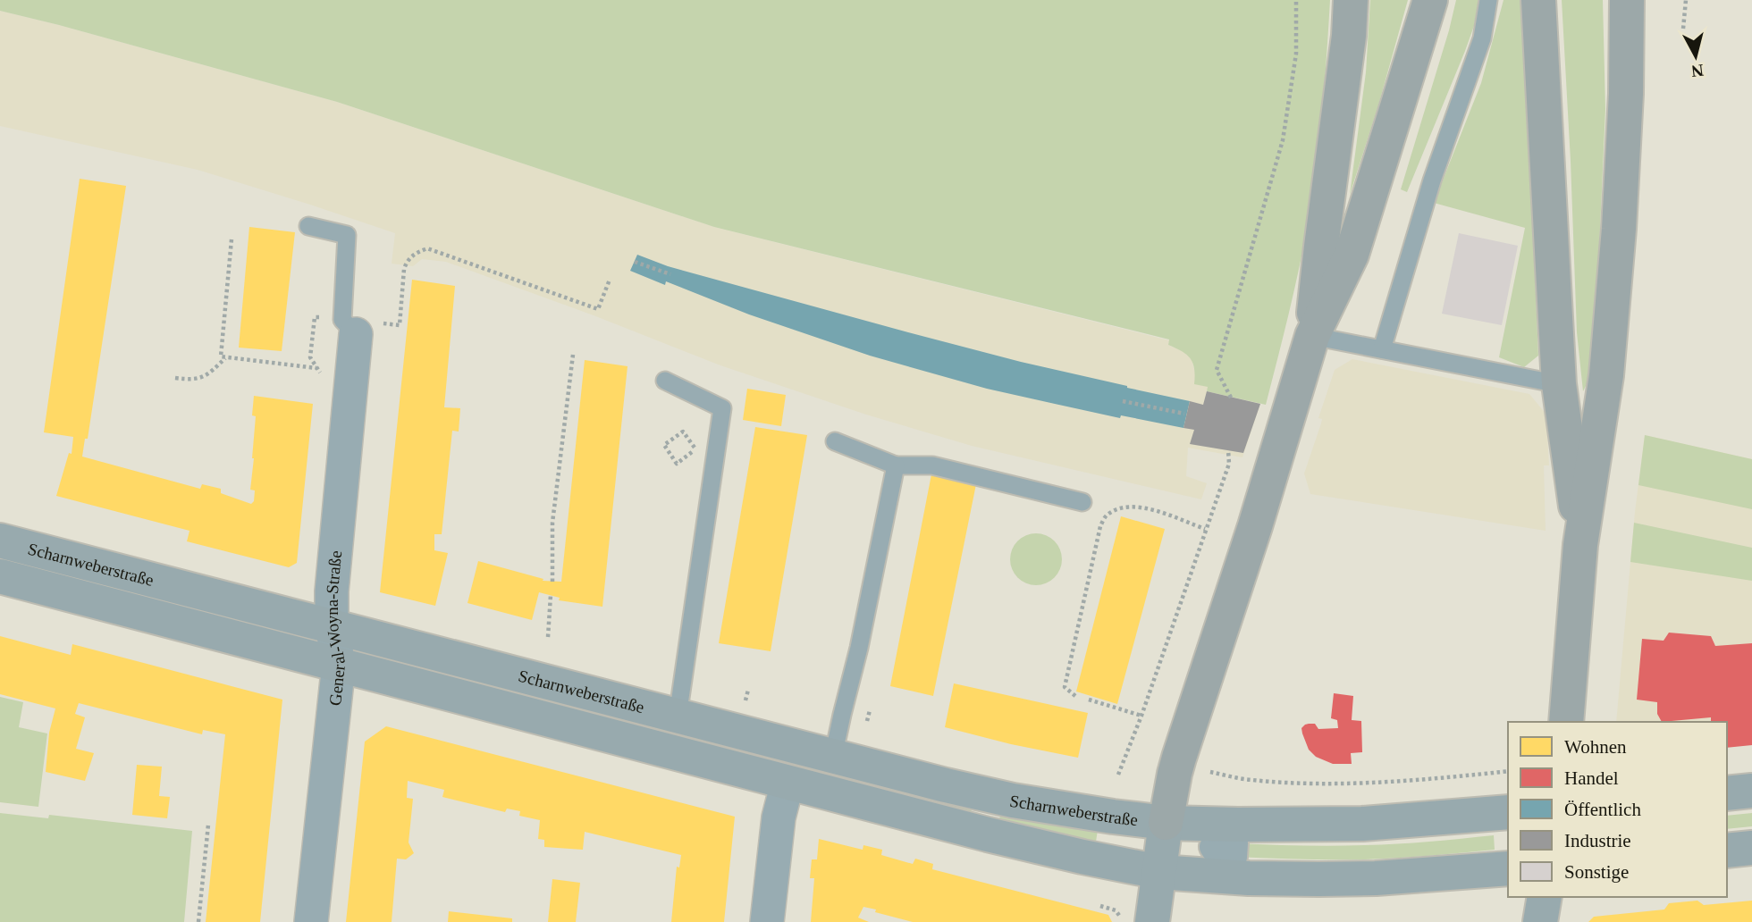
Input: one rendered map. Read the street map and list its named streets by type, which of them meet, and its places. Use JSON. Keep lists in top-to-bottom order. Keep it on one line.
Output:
{"streets":{"main road":["Scharnweberstraße"],"street":["General-Woyna-Straße"]},"crossings":[["Scharnweberstraße","General-Woyna-Straße"]],"legend":["Wohnen","Handel","Öffentlich","Industrie","Sonstige"],"north":"bottom"}
